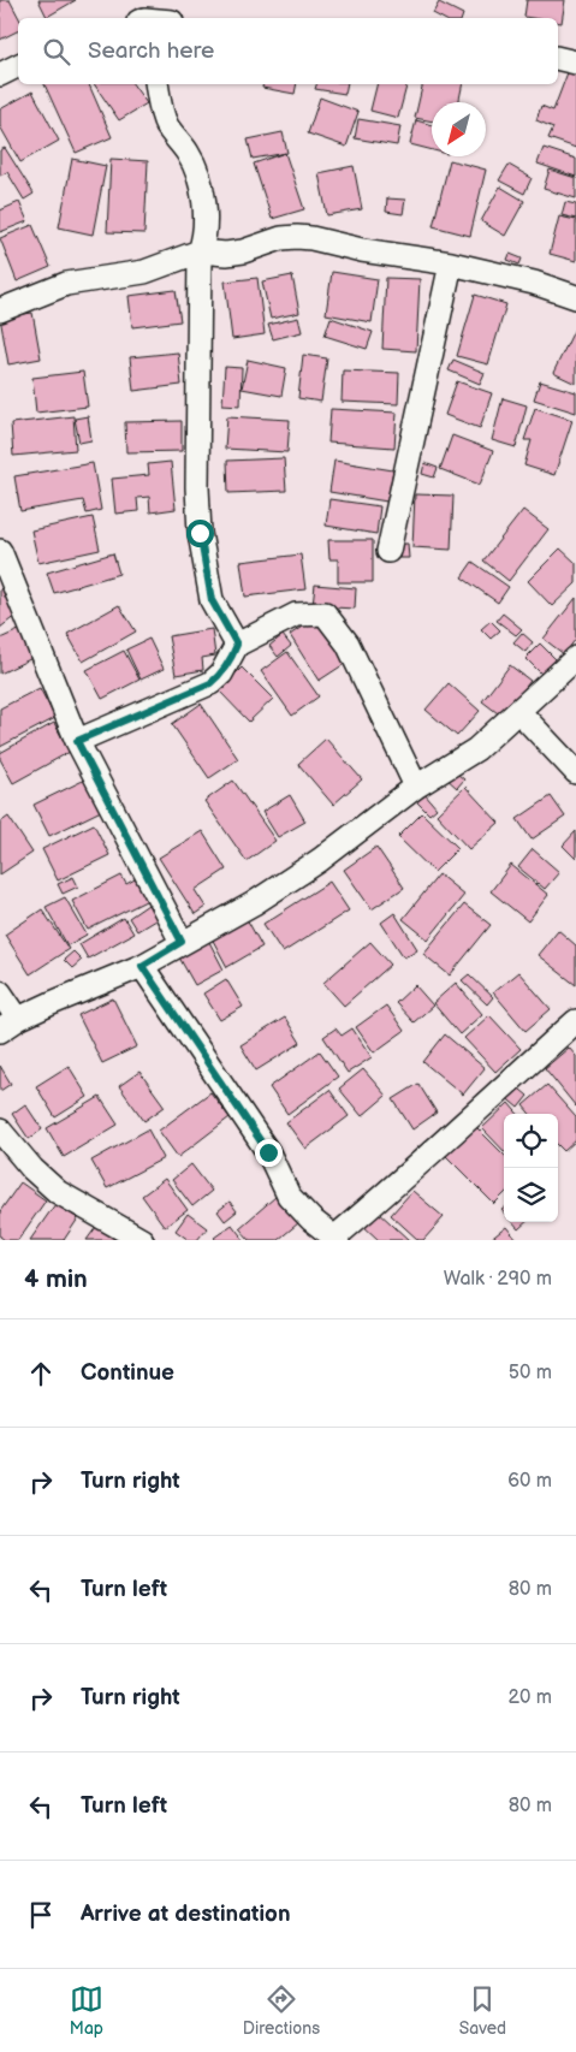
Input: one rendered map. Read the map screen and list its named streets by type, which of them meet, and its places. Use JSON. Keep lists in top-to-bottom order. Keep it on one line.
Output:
{"north":"bottom left","page":{"search":"Search here","heading":["4 min","Walk · 290 m"],"list":[["Continue","50 m"],["Turn right","60 m"],["Turn left","80 m"],["Turn right","20 m"],["Turn left","80 m"],"Arrive at destination"],"nav":["Map","Directions","Saved"]}}
